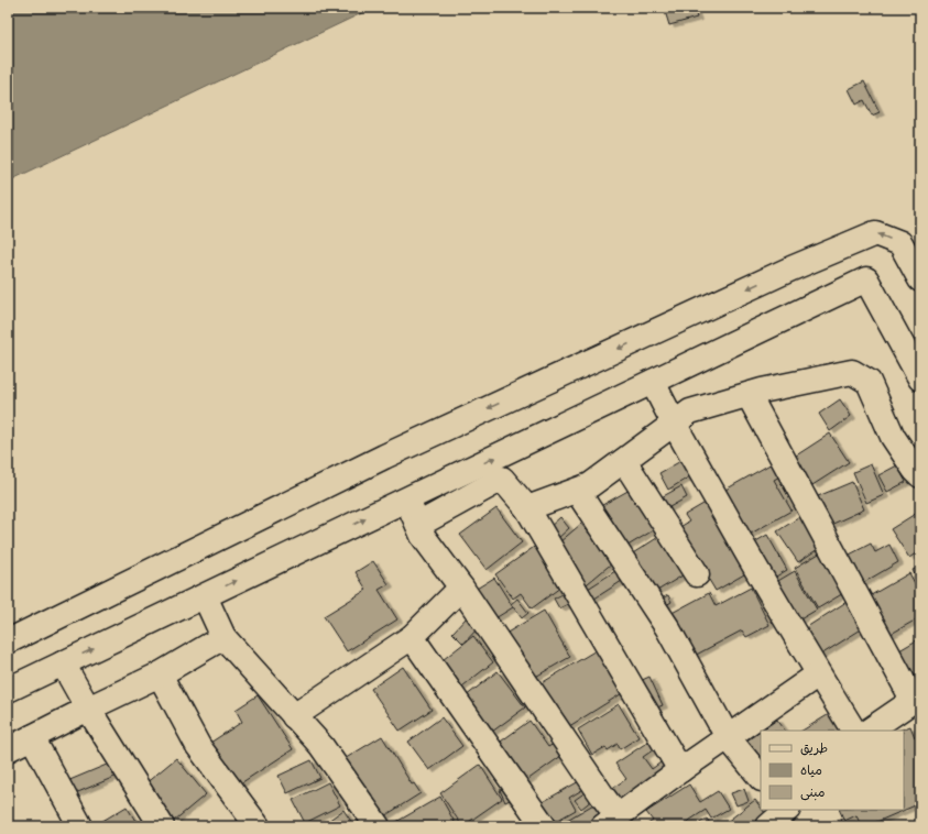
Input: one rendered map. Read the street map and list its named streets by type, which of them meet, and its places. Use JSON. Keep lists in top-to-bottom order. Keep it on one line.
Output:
{"legend":["طريق","مياه","مبنى"]}
